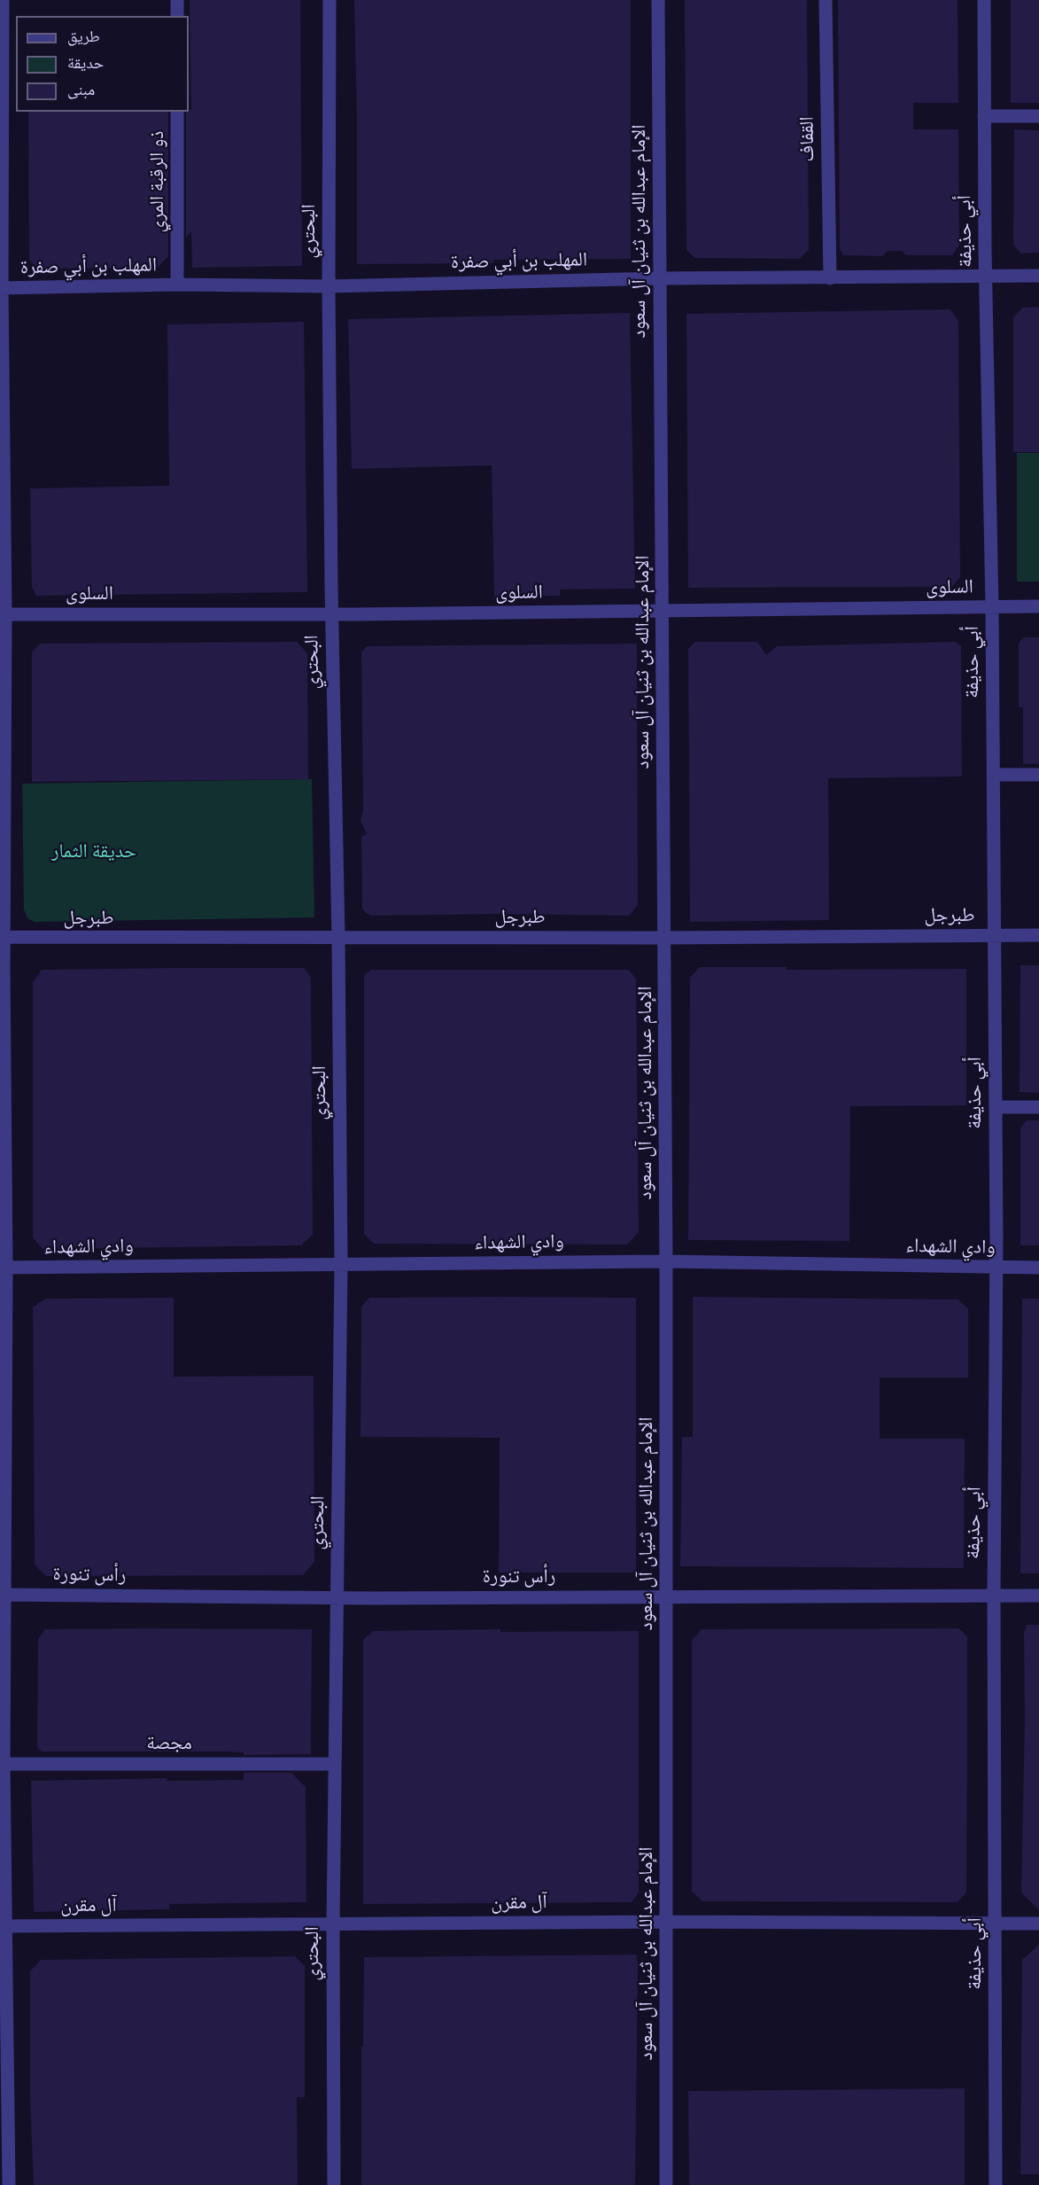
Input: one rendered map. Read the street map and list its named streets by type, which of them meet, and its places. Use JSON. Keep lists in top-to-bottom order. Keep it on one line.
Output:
{"streets":{"street":["القفاف","ذو الرقبة المري","البحتري","الإمام عبدالله بن ثنيان آل سعود","أبي حذيفة","المهلب بن أبي صفرة","السلوى","طبرجل","وادي الشهداء","رأس تنورة","مجصة","آل مقرن"]},"crossings":[["القفاف","المهلب بن أبي صفرة"],["ذو الرقبة المري","المهلب بن أبي صفرة"],["البحتري","المهلب بن أبي صفرة"],["البحتري","السلوى"],["البحتري","طبرجل"],["البحتري","وادي الشهداء"],["البحتري","رأس تنورة"],["البحتري","مجصة"],["البحتري","آل مقرن"],["الإمام عبدالله بن ثنيان آل سعود","المهلب بن أبي صفرة"],["الإمام عبدالله بن ثنيان آل سعود","السلوى"],["الإمام عبدالله بن ثنيان آل سعود","طبرجل"],["الإمام عبدالله بن ثنيان آل سعود","وادي الشهداء"],["الإمام عبدالله بن ثنيان آل سعود","رأس تنورة"],["الإمام عبدالله بن ثنيان آل سعود","آل مقرن"],["أبي حذيفة","المهلب بن أبي صفرة"],["أبي حذيفة","السلوى"],["أبي حذيفة","طبرجل"],["أبي حذيفة","وادي الشهداء"],["أبي حذيفة","رأس تنورة"],["أبي حذيفة","آل مقرن"]],"parks":["حديقة الثمار"],"legend":["طريق","حديقة","مبنى"]}
